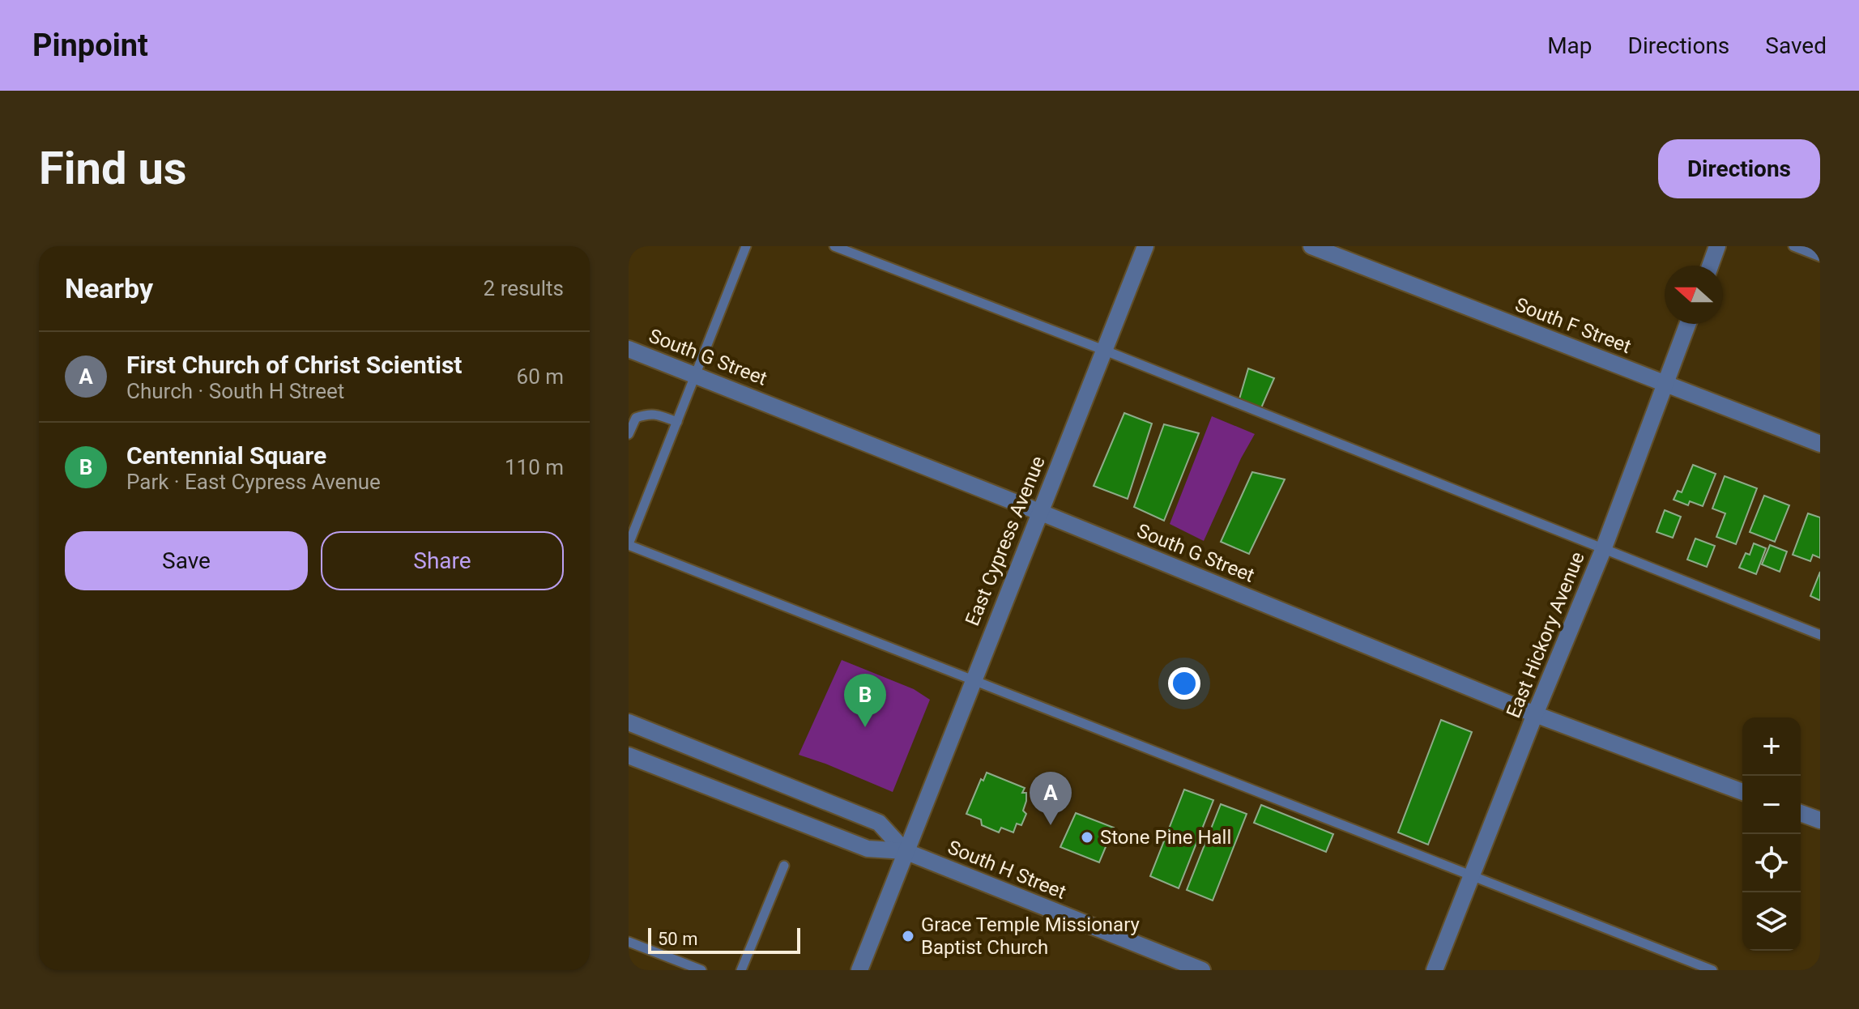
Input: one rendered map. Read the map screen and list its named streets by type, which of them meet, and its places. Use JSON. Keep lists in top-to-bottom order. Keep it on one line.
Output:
{"streets":{"street":["South F Street","South G Street","East Cypress Avenue","East Hickory Avenue","South H Street"]},"crossings":[["South F Street","East Hickory Avenue"],["South G Street","East Cypress Avenue"],["South G Street","East Hickory Avenue"],["East Cypress Avenue","South H Street"]],"places":["Stone Pine Hall","Grace Temple Missionary Baptist Church"],"scale_bar":"50 m","north":"left","page":{"header":"Pinpoint","nav":["Map","Directions","Saved"],"buttons":["Directions",["Save","Share"]],"title":"Find us","heading":["Nearby","2 results"],"list":[{"mark":"A","name":"First Church of Christ Scientist","note":"Church · South H Street","value":"60 m"},{"mark":"B","name":"Centennial Square","note":"Park · East Cypress Avenue","value":"110 m"}],"pins":["B","A"],"map_buttons":["+","−"],"scale":"50 m"}}
